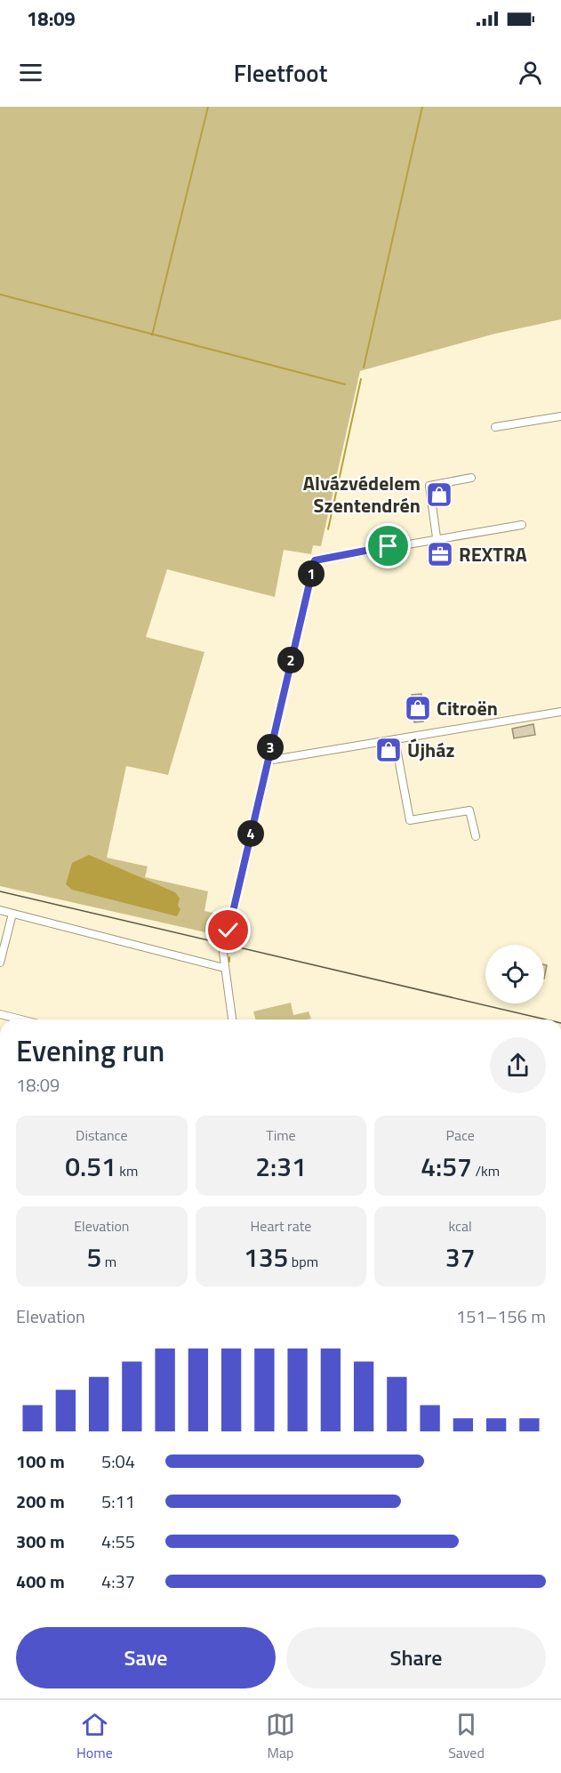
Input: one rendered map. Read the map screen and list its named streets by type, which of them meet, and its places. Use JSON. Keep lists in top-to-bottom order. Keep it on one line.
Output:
{"places":{"shop":["Alvázvédelem Szentendrén","Citroën","Újház"],"office":["REXTRA"]},"page":{"status":"18:09","header":"Fleetfoot","pins":["1","2","3","4"],"heading":["Evening run","18:09"],"stats":[["Distance","0.51 km"],["Time","2:31"],["Pace","4:57 /km"],["Elevation","5 m"],["Heart rate","135 bpm"],["kcal","37"]],"chart":["Elevation","151–156 m"],"list":[{"name":"100 m","note":"5:04"},{"name":"200 m","note":"5:11"},{"name":"300 m","note":"4:55"},{"name":"400 m","note":"4:37"}],"buttons":["Save","Share"],"tabs":["Home","Map","Saved"]}}
